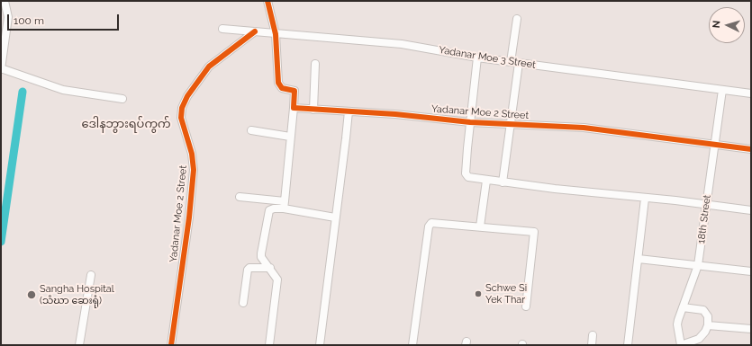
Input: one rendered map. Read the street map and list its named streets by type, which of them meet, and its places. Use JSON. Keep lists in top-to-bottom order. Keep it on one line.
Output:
{"streets":{"street":["Yadanar Moe 3 Street","Yadanar Moe 2 Street","18th Street"]},"crossings":[["Yadanar Moe 3 Street","Yadanar Moe 2 Street"],["Yadanar Moe 3 Street","18th Street"],["Yadanar Moe 2 Street","18th Street"]],"districts":["ဒေါနဘွားရပ်ကွက်"],"places":["Schwe Si Yek Thar","Sangha Hospital (သံဃာ ဆေးရုံ)"],"scale_bar":"100 m","north":"left"}
